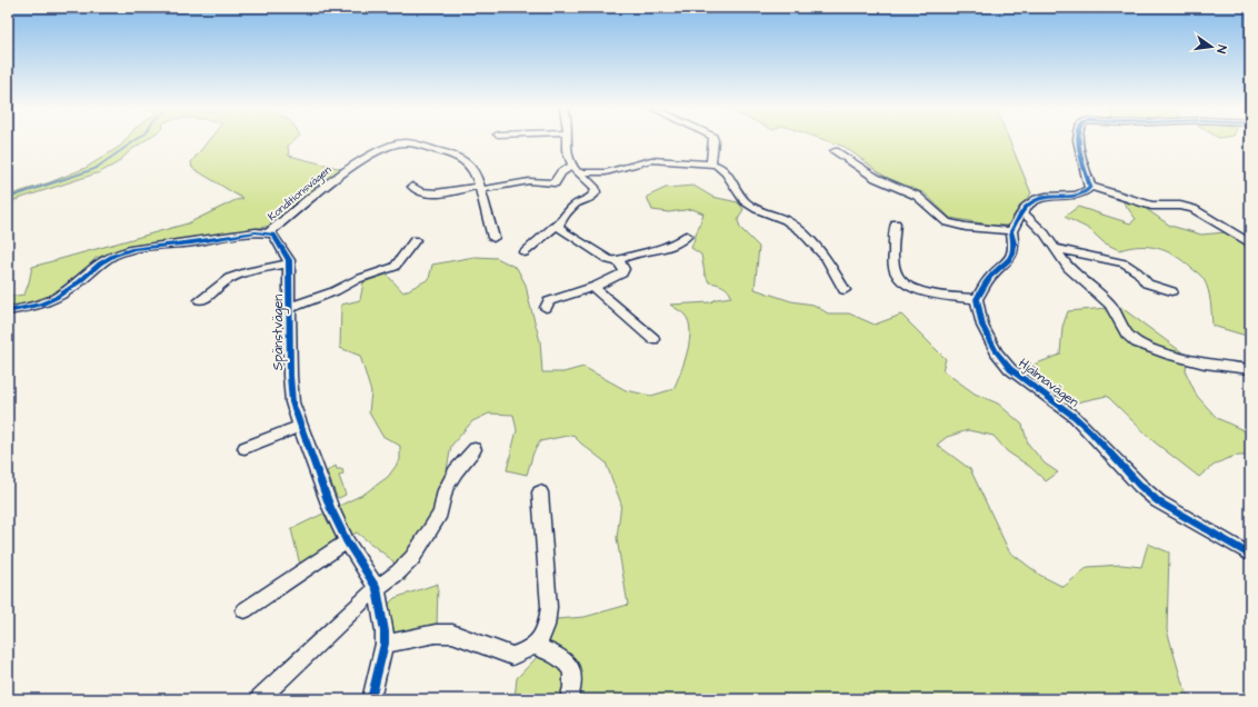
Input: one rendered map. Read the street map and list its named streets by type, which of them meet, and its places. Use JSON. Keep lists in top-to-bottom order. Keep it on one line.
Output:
{"streets":{"street":["Konditionsvägen","Spänstvägen","Hjälmavägen"]},"crossings":[["Konditionsvägen","Spänstvägen"]],"north":"right"}
